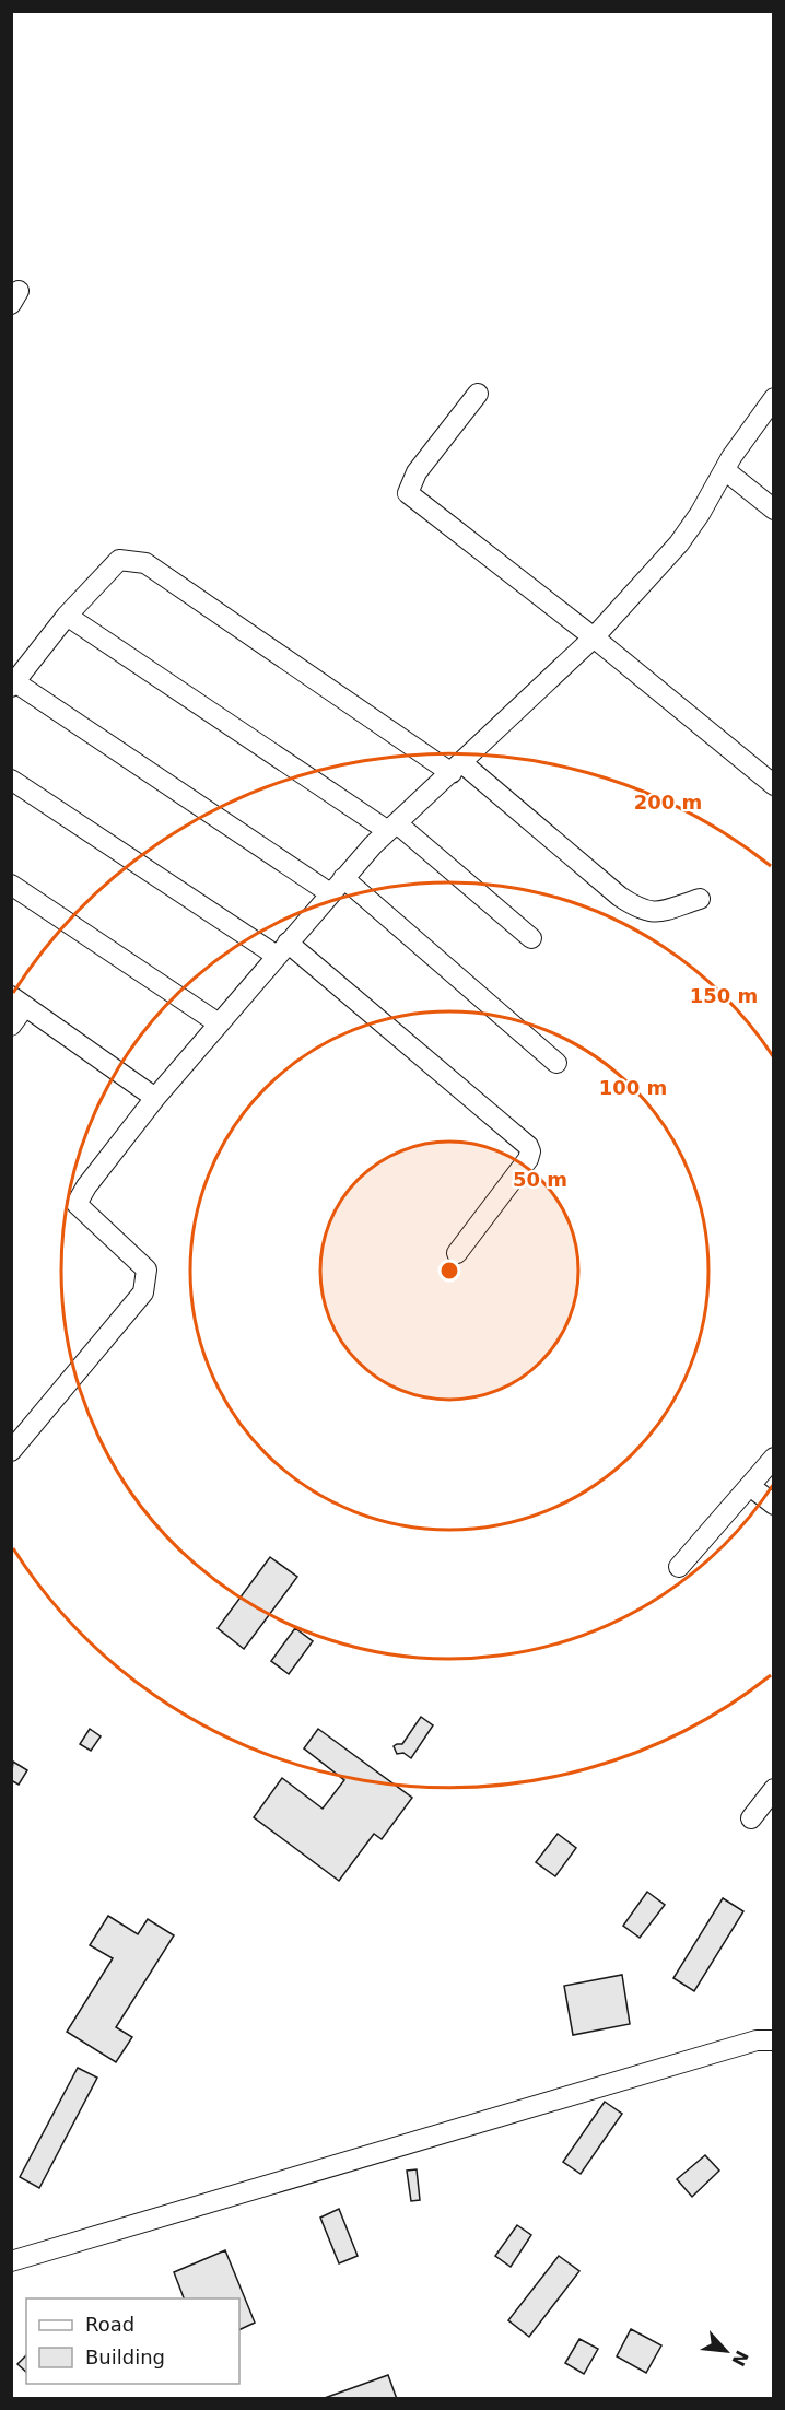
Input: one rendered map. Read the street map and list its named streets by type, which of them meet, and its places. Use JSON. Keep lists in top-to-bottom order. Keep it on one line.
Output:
{"legend":["Road","Building"],"north":"bottom right","rings":["200 m","150 m","100 m","50 m"]}
